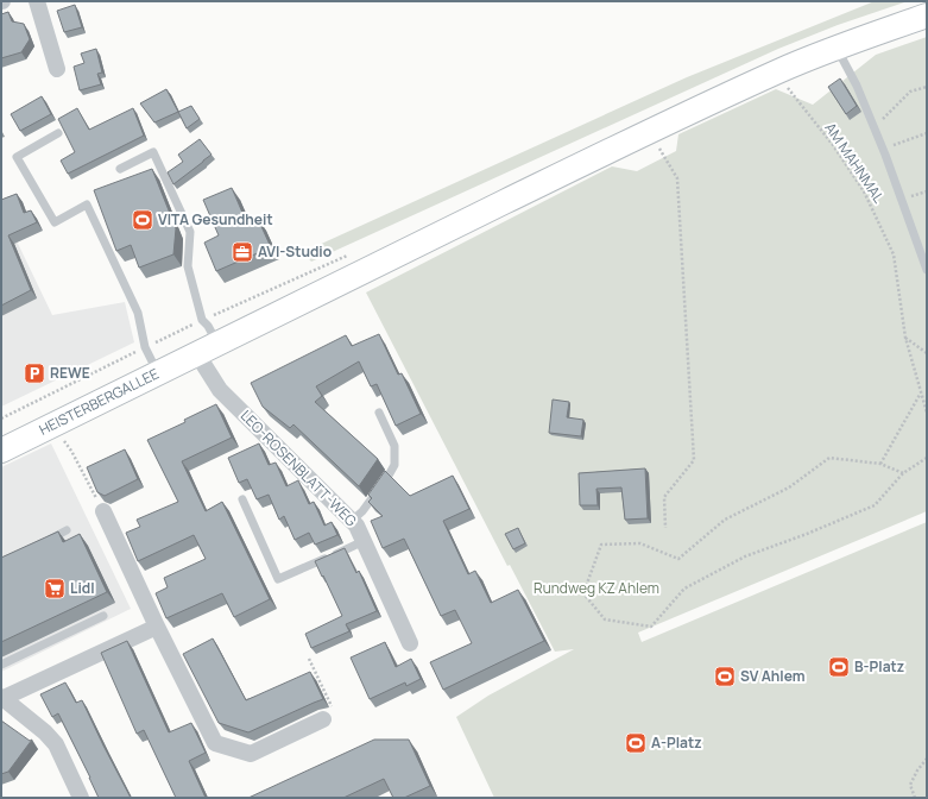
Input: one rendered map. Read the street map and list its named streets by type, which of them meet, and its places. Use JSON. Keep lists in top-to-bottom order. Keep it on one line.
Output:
{"streets":{"main road":["HEISTERBERGALLEE"],"street":["LEO-ROSENBLATT-WEG"],"path":["AM MAHNMAL"]},"crossings":[["AM MAHNMAL","HEISTERBERGALLEE"],["HEISTERBERGALLEE","LEO-ROSENBLATT-WEG"]],"parks":["Rundweg KZ Ahlem"],"places":{"sports":["VITA Gesundheit","B-Platz","SV Ahlem","A-Platz"],"office":["AVI-Studio"],"parking":["REWE"],"supermarket":["Lidl"]}}
